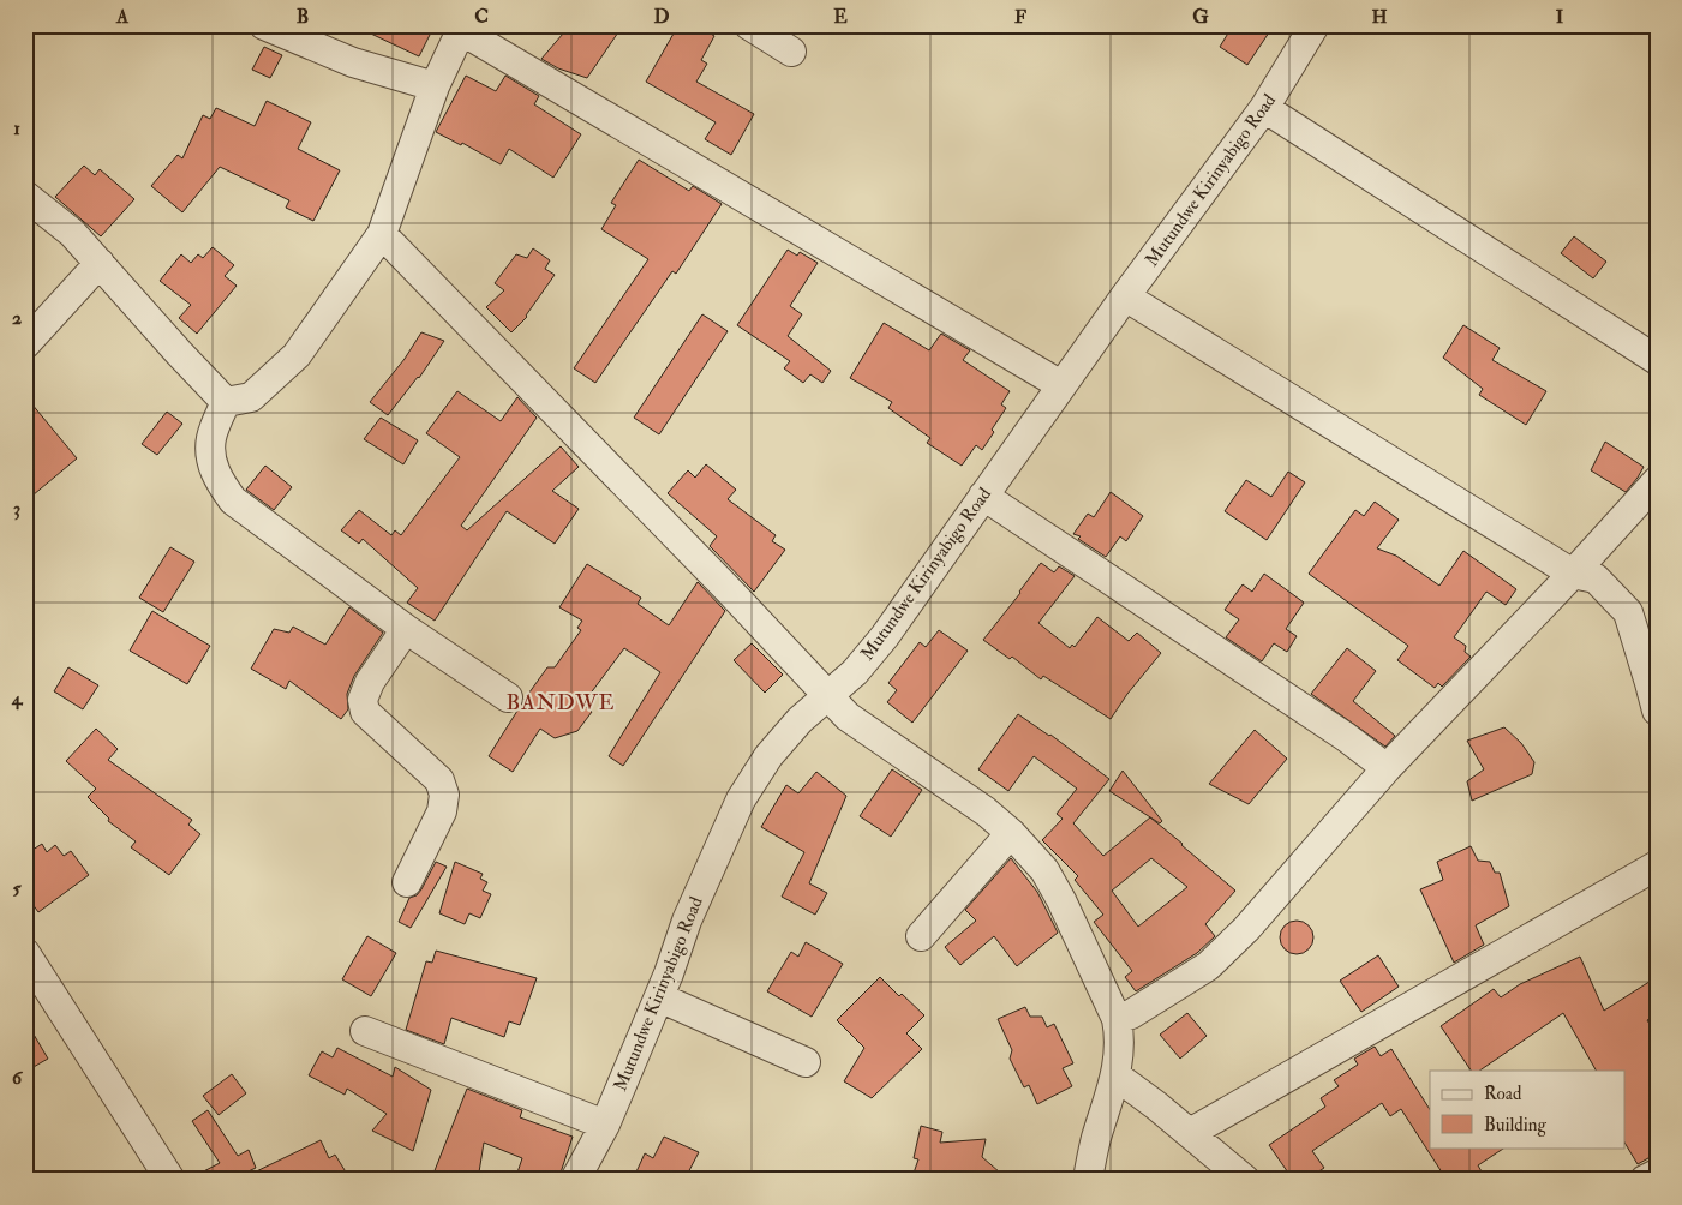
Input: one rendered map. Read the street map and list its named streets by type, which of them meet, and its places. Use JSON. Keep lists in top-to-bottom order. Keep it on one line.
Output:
{"streets":{"street":["Mutundwe Kirinyabigo Road"]},"districts":["BANDWE"],"legend":["Road","Building"],"grid":{"columns":["A","B","C","D","E","F","G","H","I"],"rows":["1","2","3","4","5","6"]}}
